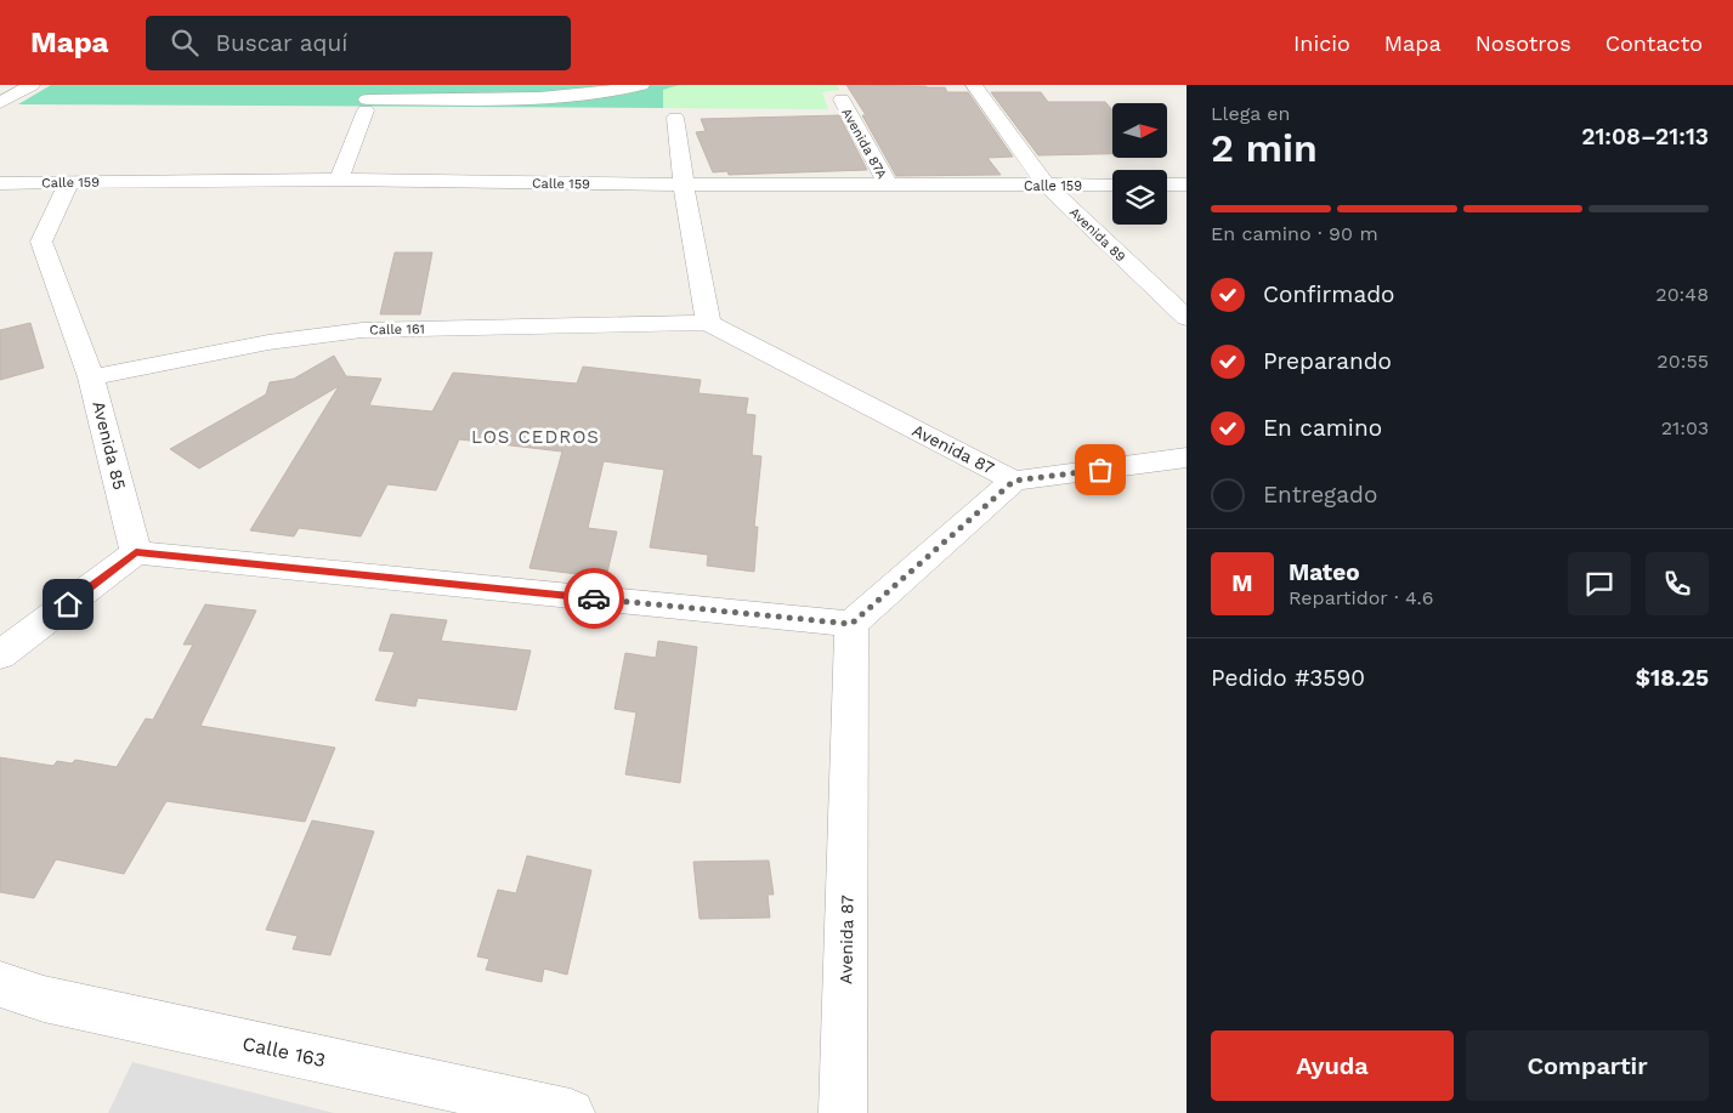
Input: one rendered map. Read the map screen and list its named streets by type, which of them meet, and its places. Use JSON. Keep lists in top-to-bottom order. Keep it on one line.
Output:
{"streets":{"street":["Avenida 87A","Calle 159","Avenida 89","Calle 161","Avenida 85","Avenida 87","Calle 163"]},"crossings":[["Avenida 87A","Calle 159"],["Calle 159","Avenida 89"],["Calle 159","Avenida 85"],["Calle 161","Avenida 85"],["Calle 161","Avenida 87"]],"districts":["LOS CEDROS"],"north":"right","page":{"header":"Mapa","search":"Buscar aquí","nav":["Inicio","Mapa","Nosotros","Contacto"],"heading":["2 min","Llega en","21:08–21:13"],"panel":["Mateo","Repartidor · 4.6","Pedido #3590","$18.25"],"bar":"En camino · 90 m","list":[["Confirmado","20:48"],["Preparando","20:55"],["En camino","21:03"],"Entregado"],"round":"M","buttons":["Ayuda","Compartir"]}}
